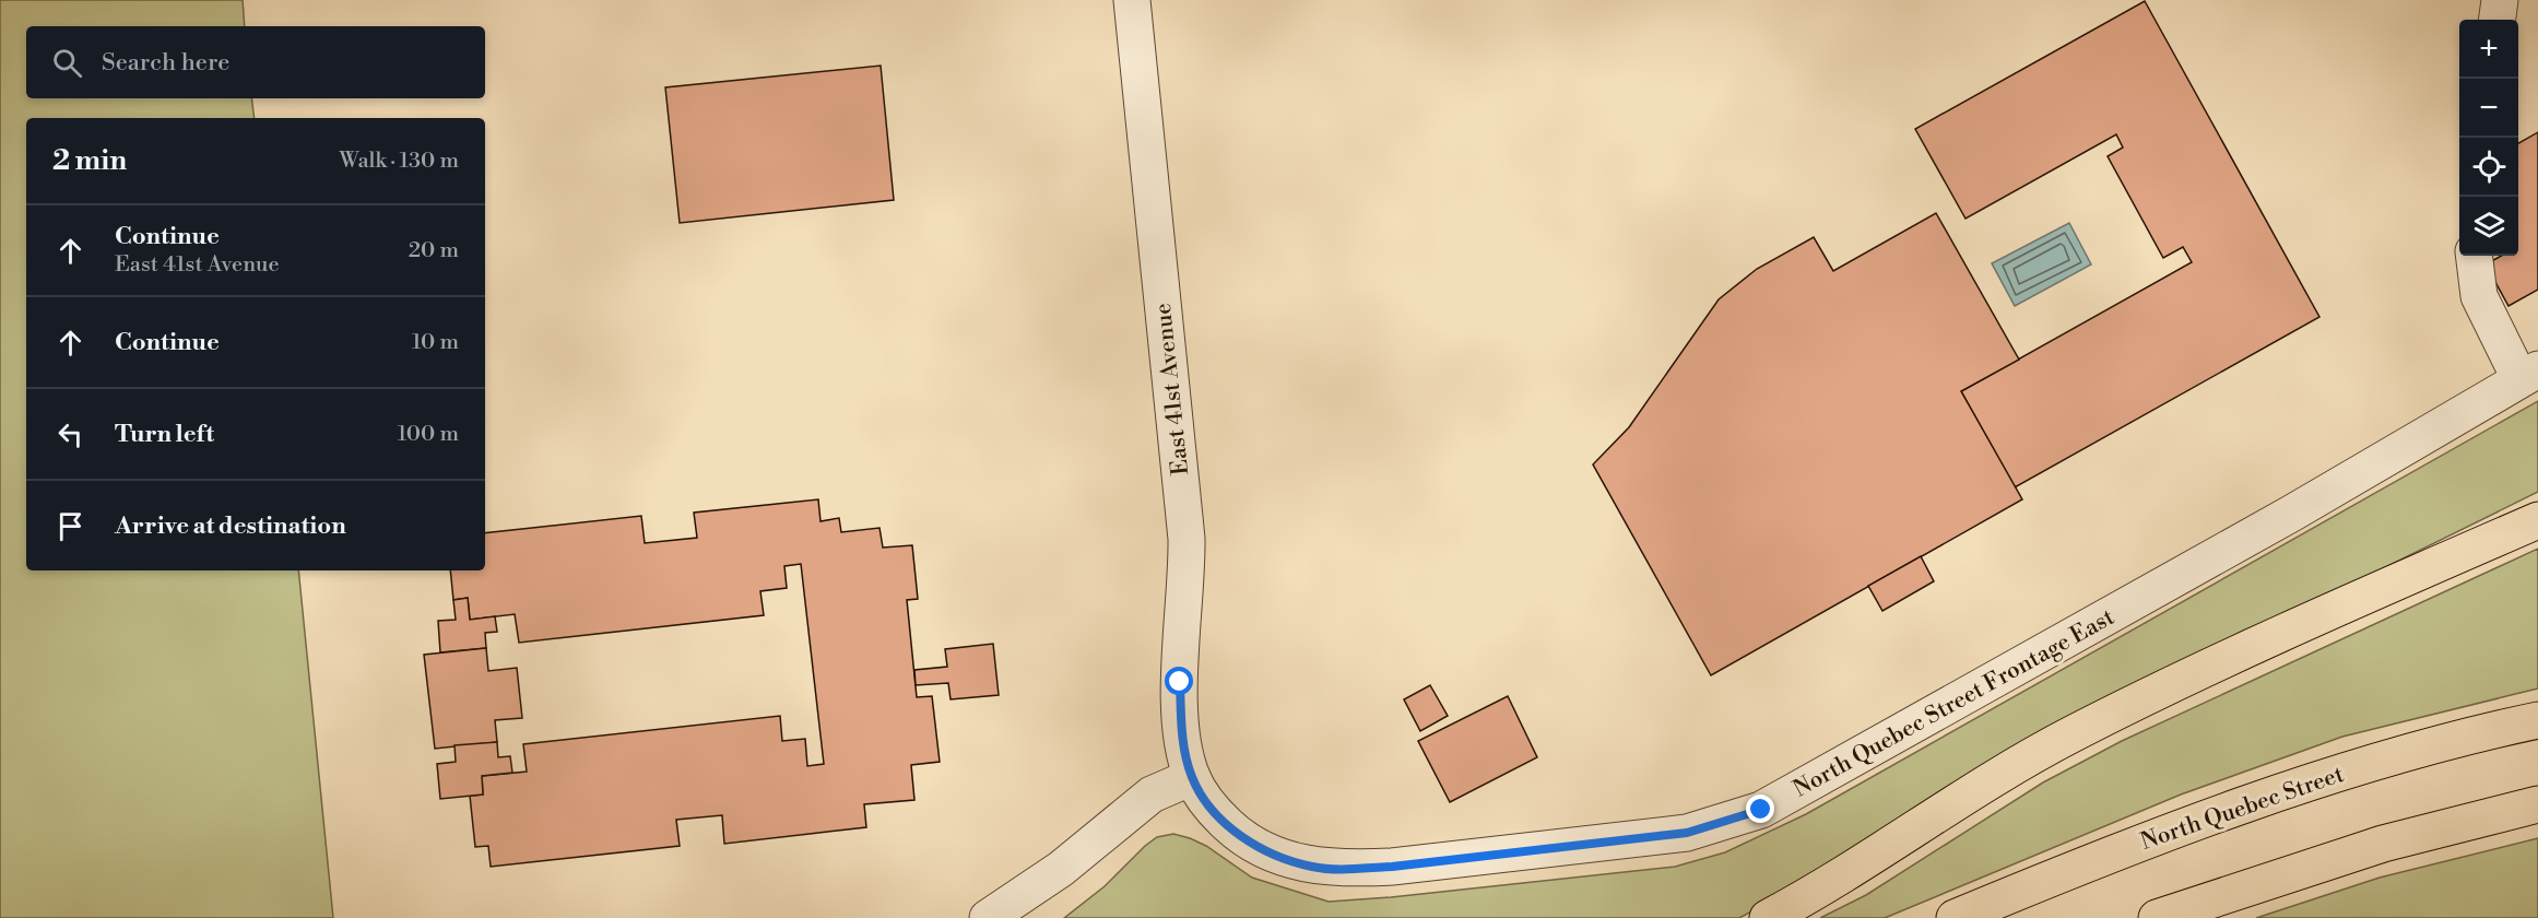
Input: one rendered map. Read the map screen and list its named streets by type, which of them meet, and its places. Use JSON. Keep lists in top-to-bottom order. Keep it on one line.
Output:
{"streets":{"main road":["North Quebec Street"],"street":["East 41st Avenue","North Quebec Street Frontage East"]},"crossings":[["East 41st Avenue","North Quebec Street Frontage East"]],"page":{"map_buttons":["+","−"],"search":"Search here","heading":["2 min","Walk · 130 m"],"list":[["Continue","East 41st Avenue","20 m"],["Continue","10 m"],["Turn left","100 m"],"Arrive at destination"]}}
